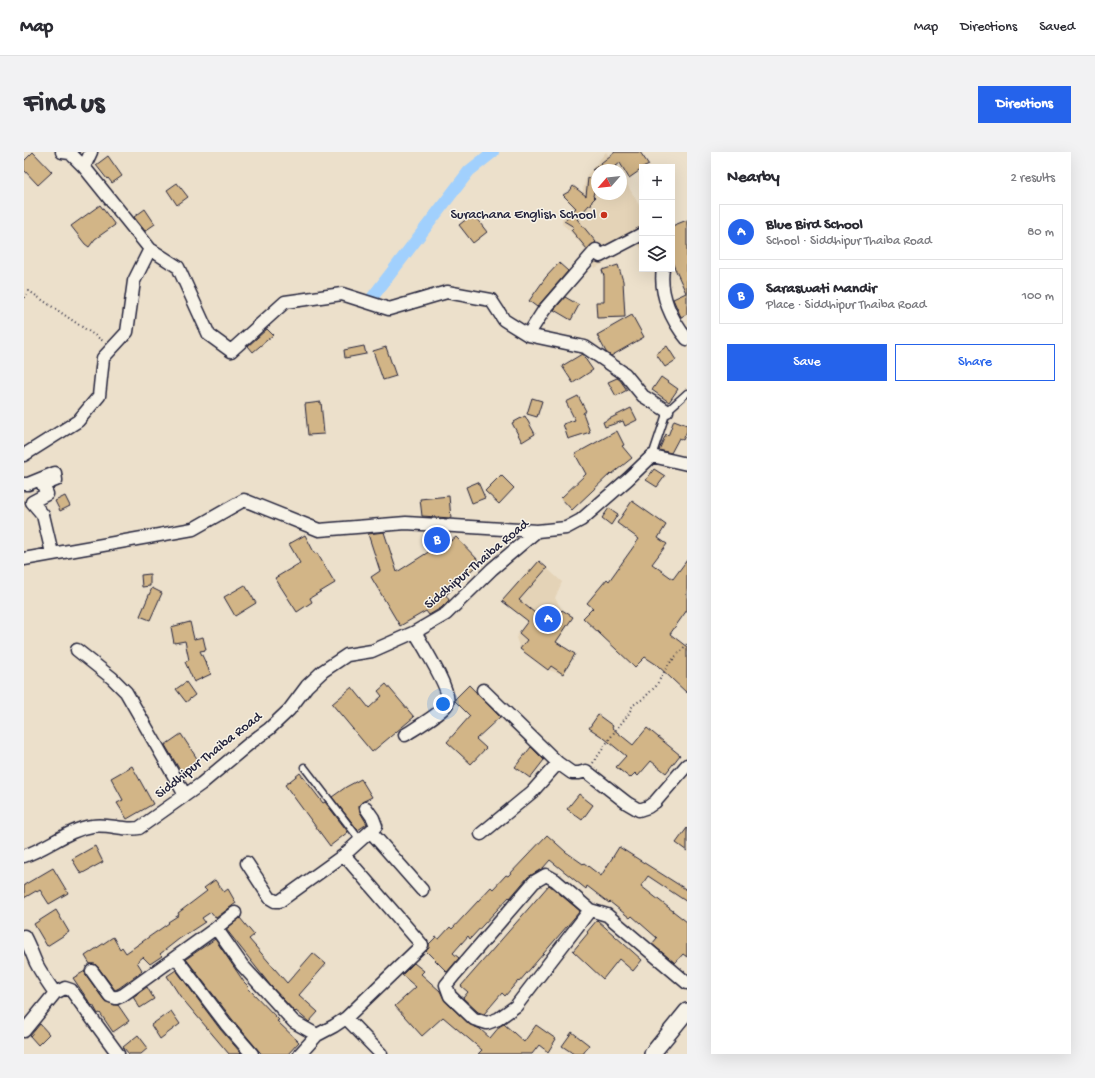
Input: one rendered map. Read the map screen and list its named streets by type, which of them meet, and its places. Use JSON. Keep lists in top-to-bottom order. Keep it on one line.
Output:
{"streets":{"street":["Siddhipur Thaiba Road"]},"places":["Surachana English School"],"north":"bottom left","page":{"header":"Map","nav":["Map","Directions","Saved"],"buttons":["Directions",["Save","Share"]],"title":"Find us","heading":["Nearby","2 results"],"map_buttons":["+","−"],"list":[{"mark":"A","name":"Blue Bird School","note":"School · Siddhipur Thaiba Road","value":"80 m"},{"mark":"B","name":"Saraswati Mandir","note":"Place · Siddhipur Thaiba Road","value":"100 m"}],"pins":["B","A"]}}
